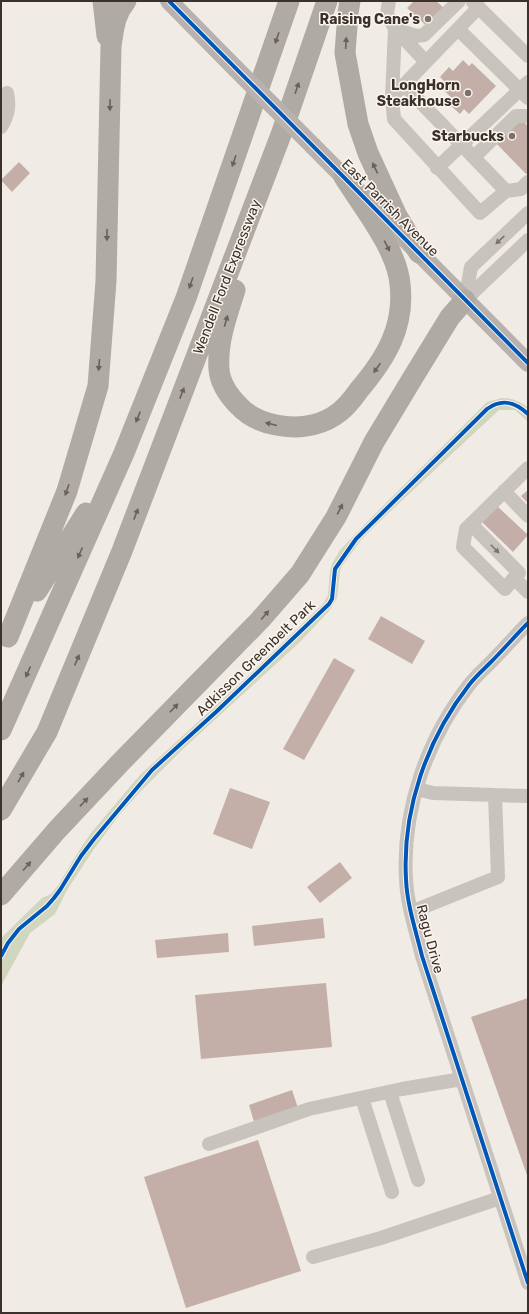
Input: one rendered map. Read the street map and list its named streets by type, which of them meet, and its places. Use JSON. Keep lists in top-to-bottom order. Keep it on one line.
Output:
{"streets":{"highway":["Wendell Ford Expressway"],"main road":["East Parrish Avenue"],"street":["Ragu Drive"],"cycle path":["Adkisson Greenbelt Park"]},"places":["Raising Cane's","LongHorn Steakhouse","Starbucks"]}
